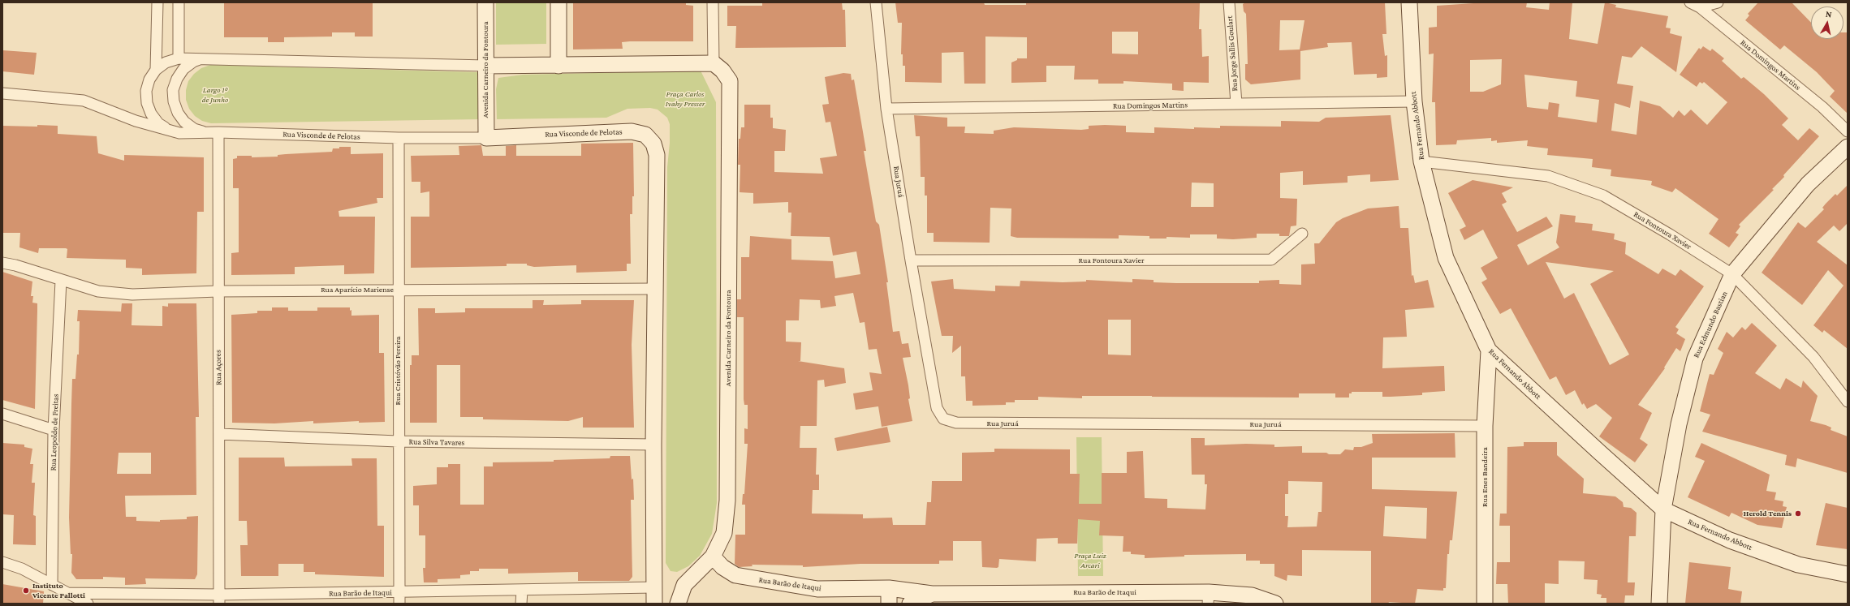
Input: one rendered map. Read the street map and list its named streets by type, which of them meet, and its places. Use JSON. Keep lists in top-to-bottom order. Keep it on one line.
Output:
{"streets":{"street":["Rua Jorge Sallis Goulart","Rua Domingos Martins","Avenida Carneiro da Fontoura","Rua Fernando Abbott","Rua Visconde de Pelotas","Rua Juruá","Rua Fontoura Xavier","Rua Aparício Mariense","Rua Edmundo Bastian","Rua Açores","Rua Cristóvão Pereira","Rua Leopoldo de Freitas","Rua Silva Tavares","Rua Enes Bandeira","Rua Barão de Itaqui"]},"crossings":[["Rua Jorge Sallis Goulart","Rua Domingos Martins"],["Rua Domingos Martins","Rua Fernando Abbott"],["Rua Domingos Martins","Rua Juruá"],["Avenida Carneiro da Fontoura","Rua Visconde de Pelotas"],["Avenida Carneiro da Fontoura","Rua Barão de Itaqui"],["Rua Fernando Abbott","Rua Fontoura Xavier"],["Rua Fernando Abbott","Rua Edmundo Bastian"],["Rua Fernando Abbott","Rua Enes Bandeira"],["Rua Visconde de Pelotas","Rua Aparício Mariense"],["Rua Visconde de Pelotas","Rua Açores"],["Rua Visconde de Pelotas","Rua Cristóvão Pereira"],["Rua Juruá","Rua Fontoura Xavier"],["Rua Juruá","Rua Enes Bandeira"],["Rua Fontoura Xavier","Rua Edmundo Bastian"],["Rua Aparício Mariense","Rua Açores"],["Rua Aparício Mariense","Rua Cristóvão Pereira"],["Rua Aparício Mariense","Rua Leopoldo de Freitas"],["Rua Açores","Rua Silva Tavares"],["Rua Açores","Rua Barão de Itaqui"],["Rua Cristóvão Pereira","Rua Silva Tavares"],["Rua Cristóvão Pereira","Rua Barão de Itaqui"],["Rua Leopoldo de Freitas","Rua Barão de Itaqui"]],"parks":["Largo 1º de Junho","Praça Carlos Ivahy Presser","Praça Luiz Arcari"],"places":["Herold Tennis","Instituto Vicente Pallotti"],"north":"top"}
